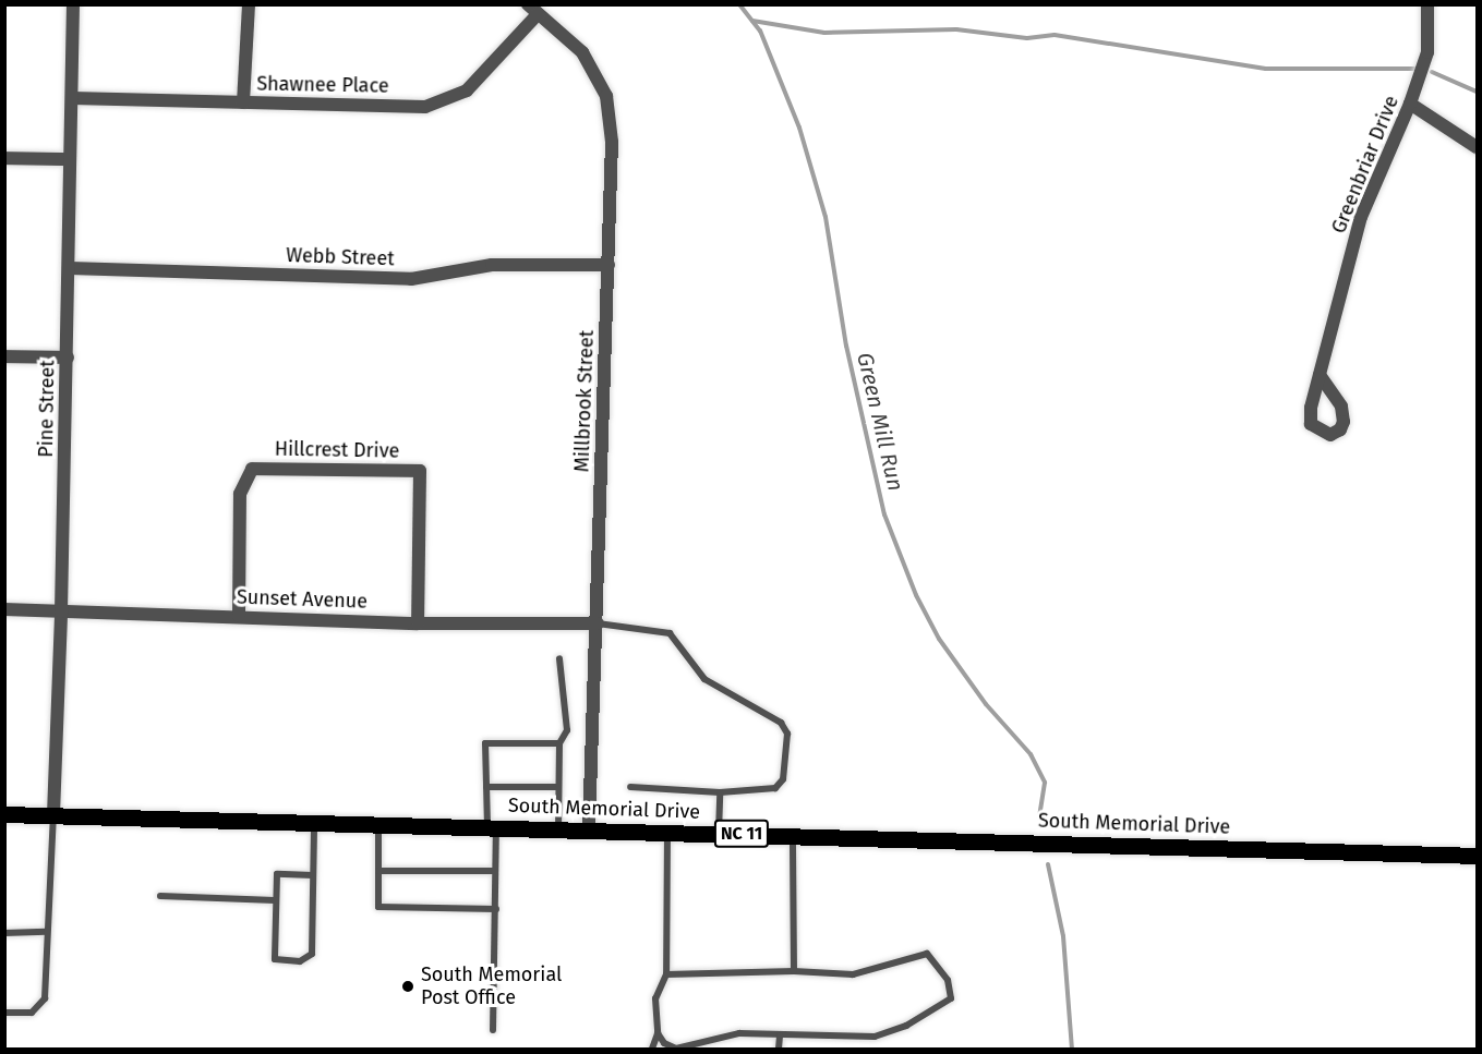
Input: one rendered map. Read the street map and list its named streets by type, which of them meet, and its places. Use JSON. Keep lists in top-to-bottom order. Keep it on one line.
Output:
{"streets":{"main road":["South Memorial Drive","NC 11"],"street":["Shawnee Place","Greenbriar Drive","Webb Street","Millbrook Street","Pine Street","Hillcrest Drive","Sunset Avenue"]},"crossings":[["Shawnee Place","Millbrook Street"],["Shawnee Place","Pine Street"],["Webb Street","Millbrook Street"],["Webb Street","Pine Street"],["Millbrook Street","Sunset Avenue"],["Millbrook Street","South Memorial Drive"],["Pine Street","Sunset Avenue"],["Pine Street","South Memorial Drive"],["Hillcrest Drive","Sunset Avenue"]],"water":["Green Mill Run"],"places":["South Memorial Post Office"]}
